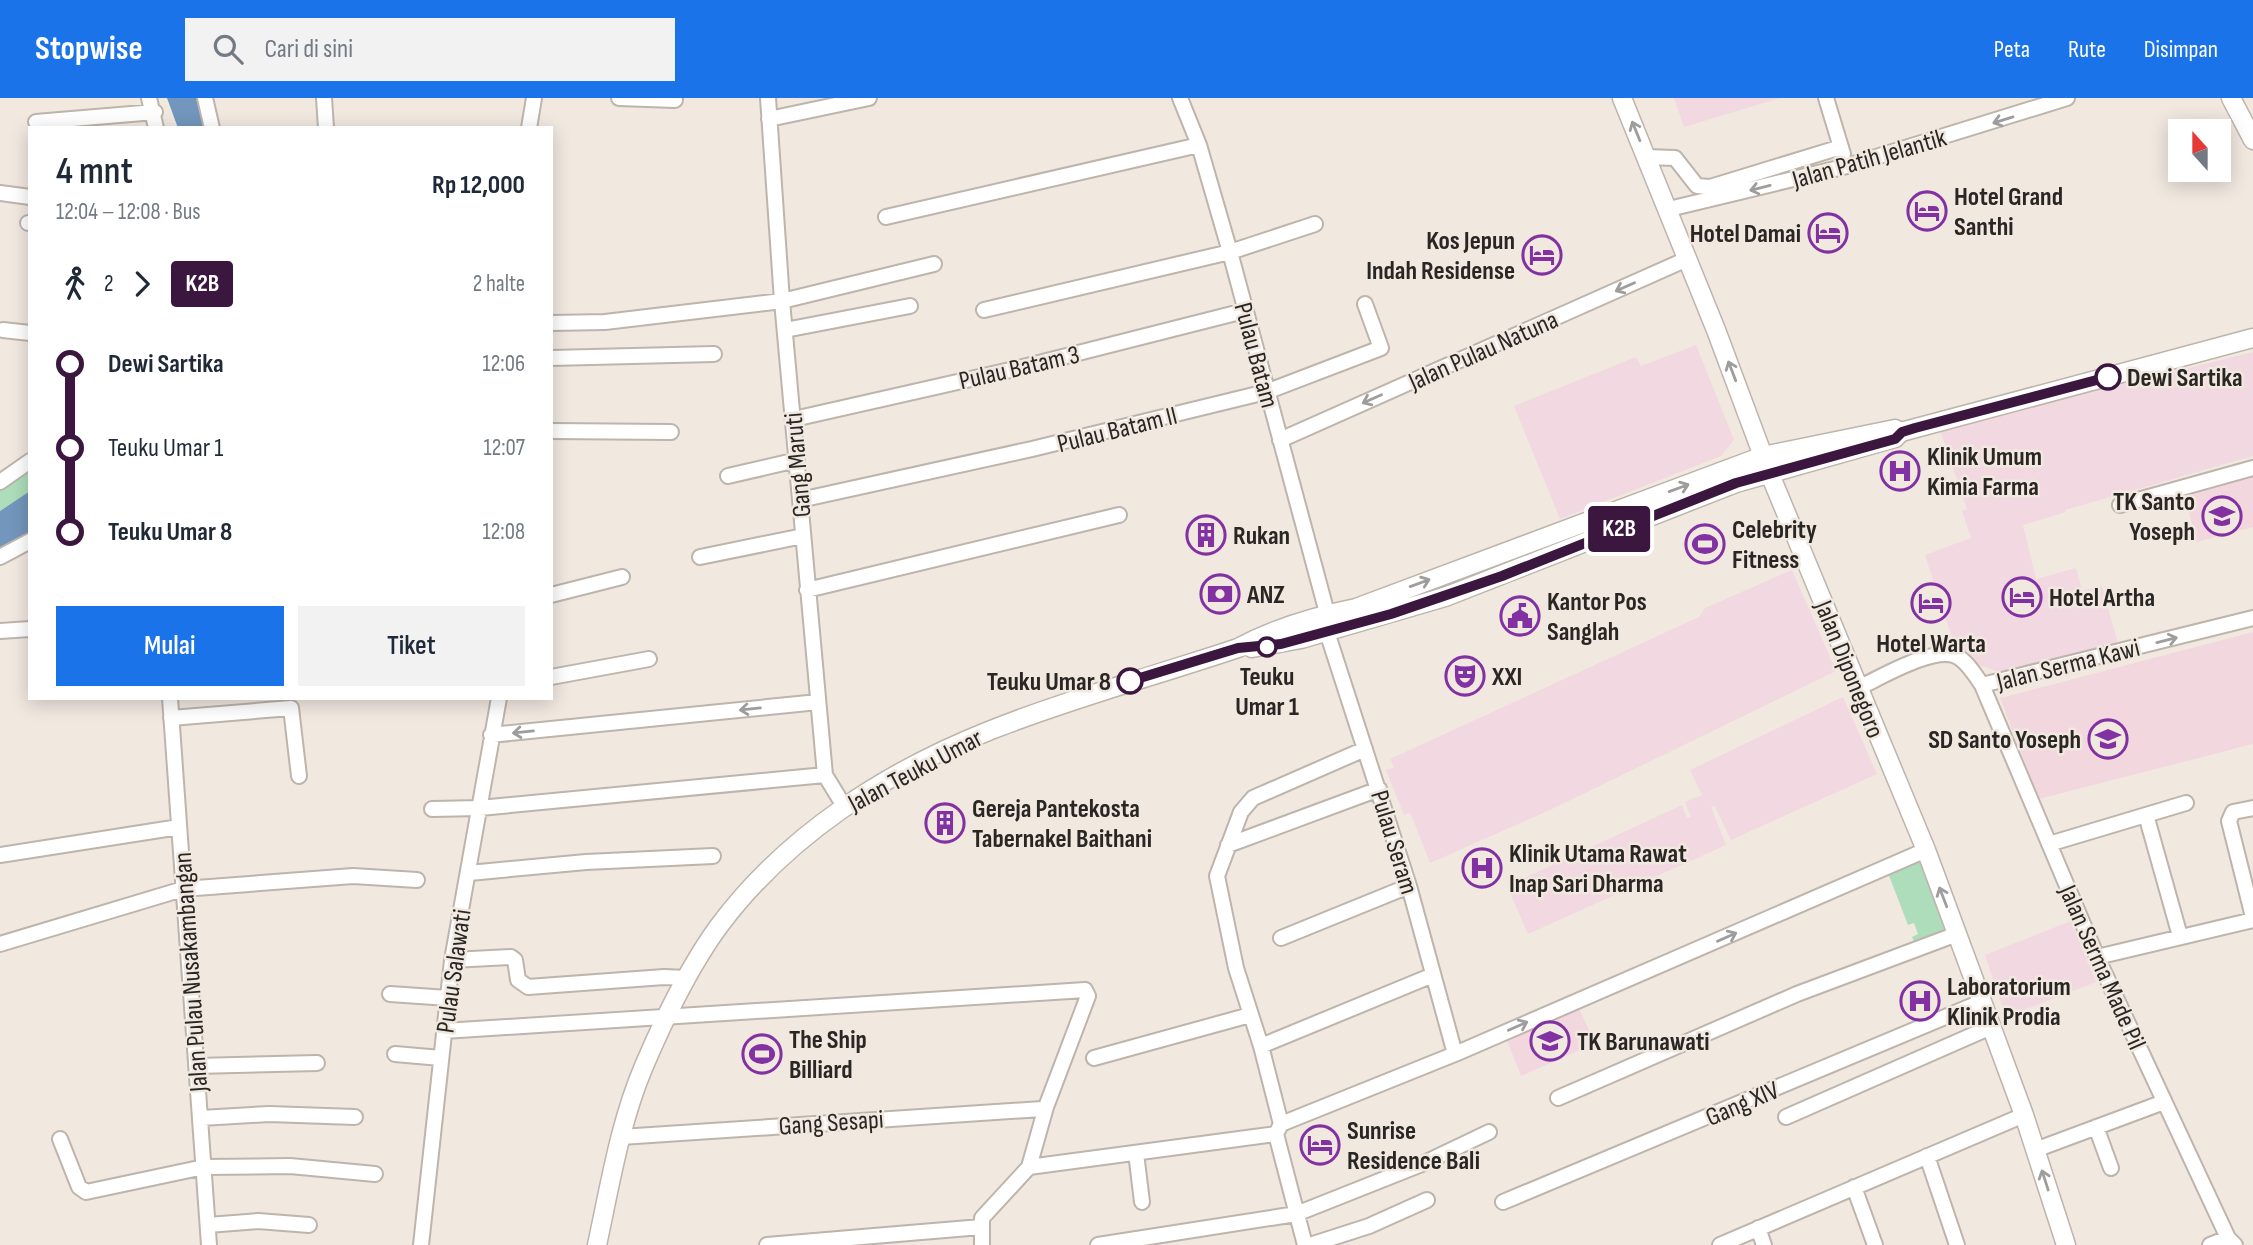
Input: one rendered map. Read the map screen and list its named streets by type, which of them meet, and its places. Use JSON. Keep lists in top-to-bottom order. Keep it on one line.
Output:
{"streets":{"main road":["Jalan Diponegoro","Jalan Teuku Umar"],"street":["Jalan Patih Jelantik","Jalan Pulau Natuna","Pulau Batam","Pulau Batam 3","Pulau Batam II","Gang Maruti","Jalan Serma Kawi","Pulau Seram","Jalan Serma Made Pil","Pulau Salawati","Jalan Pulau Nusakambangan","Gang XIV","Gang Sesapi"]},"crossings":[["Jalan Patih Jelantik","Jalan Diponegoro"],["Jalan Pulau Natuna","Pulau Batam"],["Jalan Pulau Natuna","Jalan Diponegoro"],["Pulau Batam","Pulau Batam 3"],["Pulau Batam","Pulau Batam II"],["Pulau Batam","Jalan Teuku Umar"],["Pulau Batam 3","Gang Maruti"],["Pulau Batam II","Gang Maruti"],["Gang Maruti","Jalan Teuku Umar"],["Jalan Serma Kawi","Jalan Diponegoro"],["Jalan Serma Kawi","Jalan Serma Made Pil"],["Jalan Diponegoro","Jalan Teuku Umar"],["Jalan Diponegoro","Gang XIV"],["Jalan Teuku Umar","Pulau Seram"],["Jalan Teuku Umar","Gang Sesapi"]],"one_way":["Jalan Patih Jelantik","Jalan Pulau Natuna","Jalan Serma Kawi","Jalan Diponegoro"],"places":{"hotel":["Hotel Grand Santhi","Hotel Damai","Kos Jepun Indah Residense","Hotel Artha","Hotel Warta","Sunrise Residence Bali"],"other":["Dewi Sartika","Teuku Umar 1","Teuku Umar 8"],"hospital":["Klinik Umum Kimia Farma","Klinik Utama Rawat Inap Sari Dharma","Laboratorium Klinik Prodia"],"school or university":["TK Santo Yoseph","SD Santo Yoseph","TK Barunawati"],"building":["Rukan","Gereja Pantekosta Tabernakel Baithani"],"sports":["Celebrity Fitness","The Ship Billiard"],"bank":["ANZ"],"public building":["Kantor Pos Sanglah"],"theatre":["XXI"]},"lines":["bus line K2B"],"north":"top","page":{"header":"Stopwise","search":"Cari di sini","nav":["Peta","Rute","Disimpan"],"on_map":"K2B","heading":["4 mnt","12:04 – 12:08 · Bus","Rp 12,000"],"legs":["2","K2B","2 halte"],"list":[{"name":"Dewi Sartika","value":"12:06"},{"name":"Teuku Umar 1","value":"12:07"},{"name":"Teuku Umar 8","value":"12:08"}],"buttons":["Mulai","Tiket"]}}
